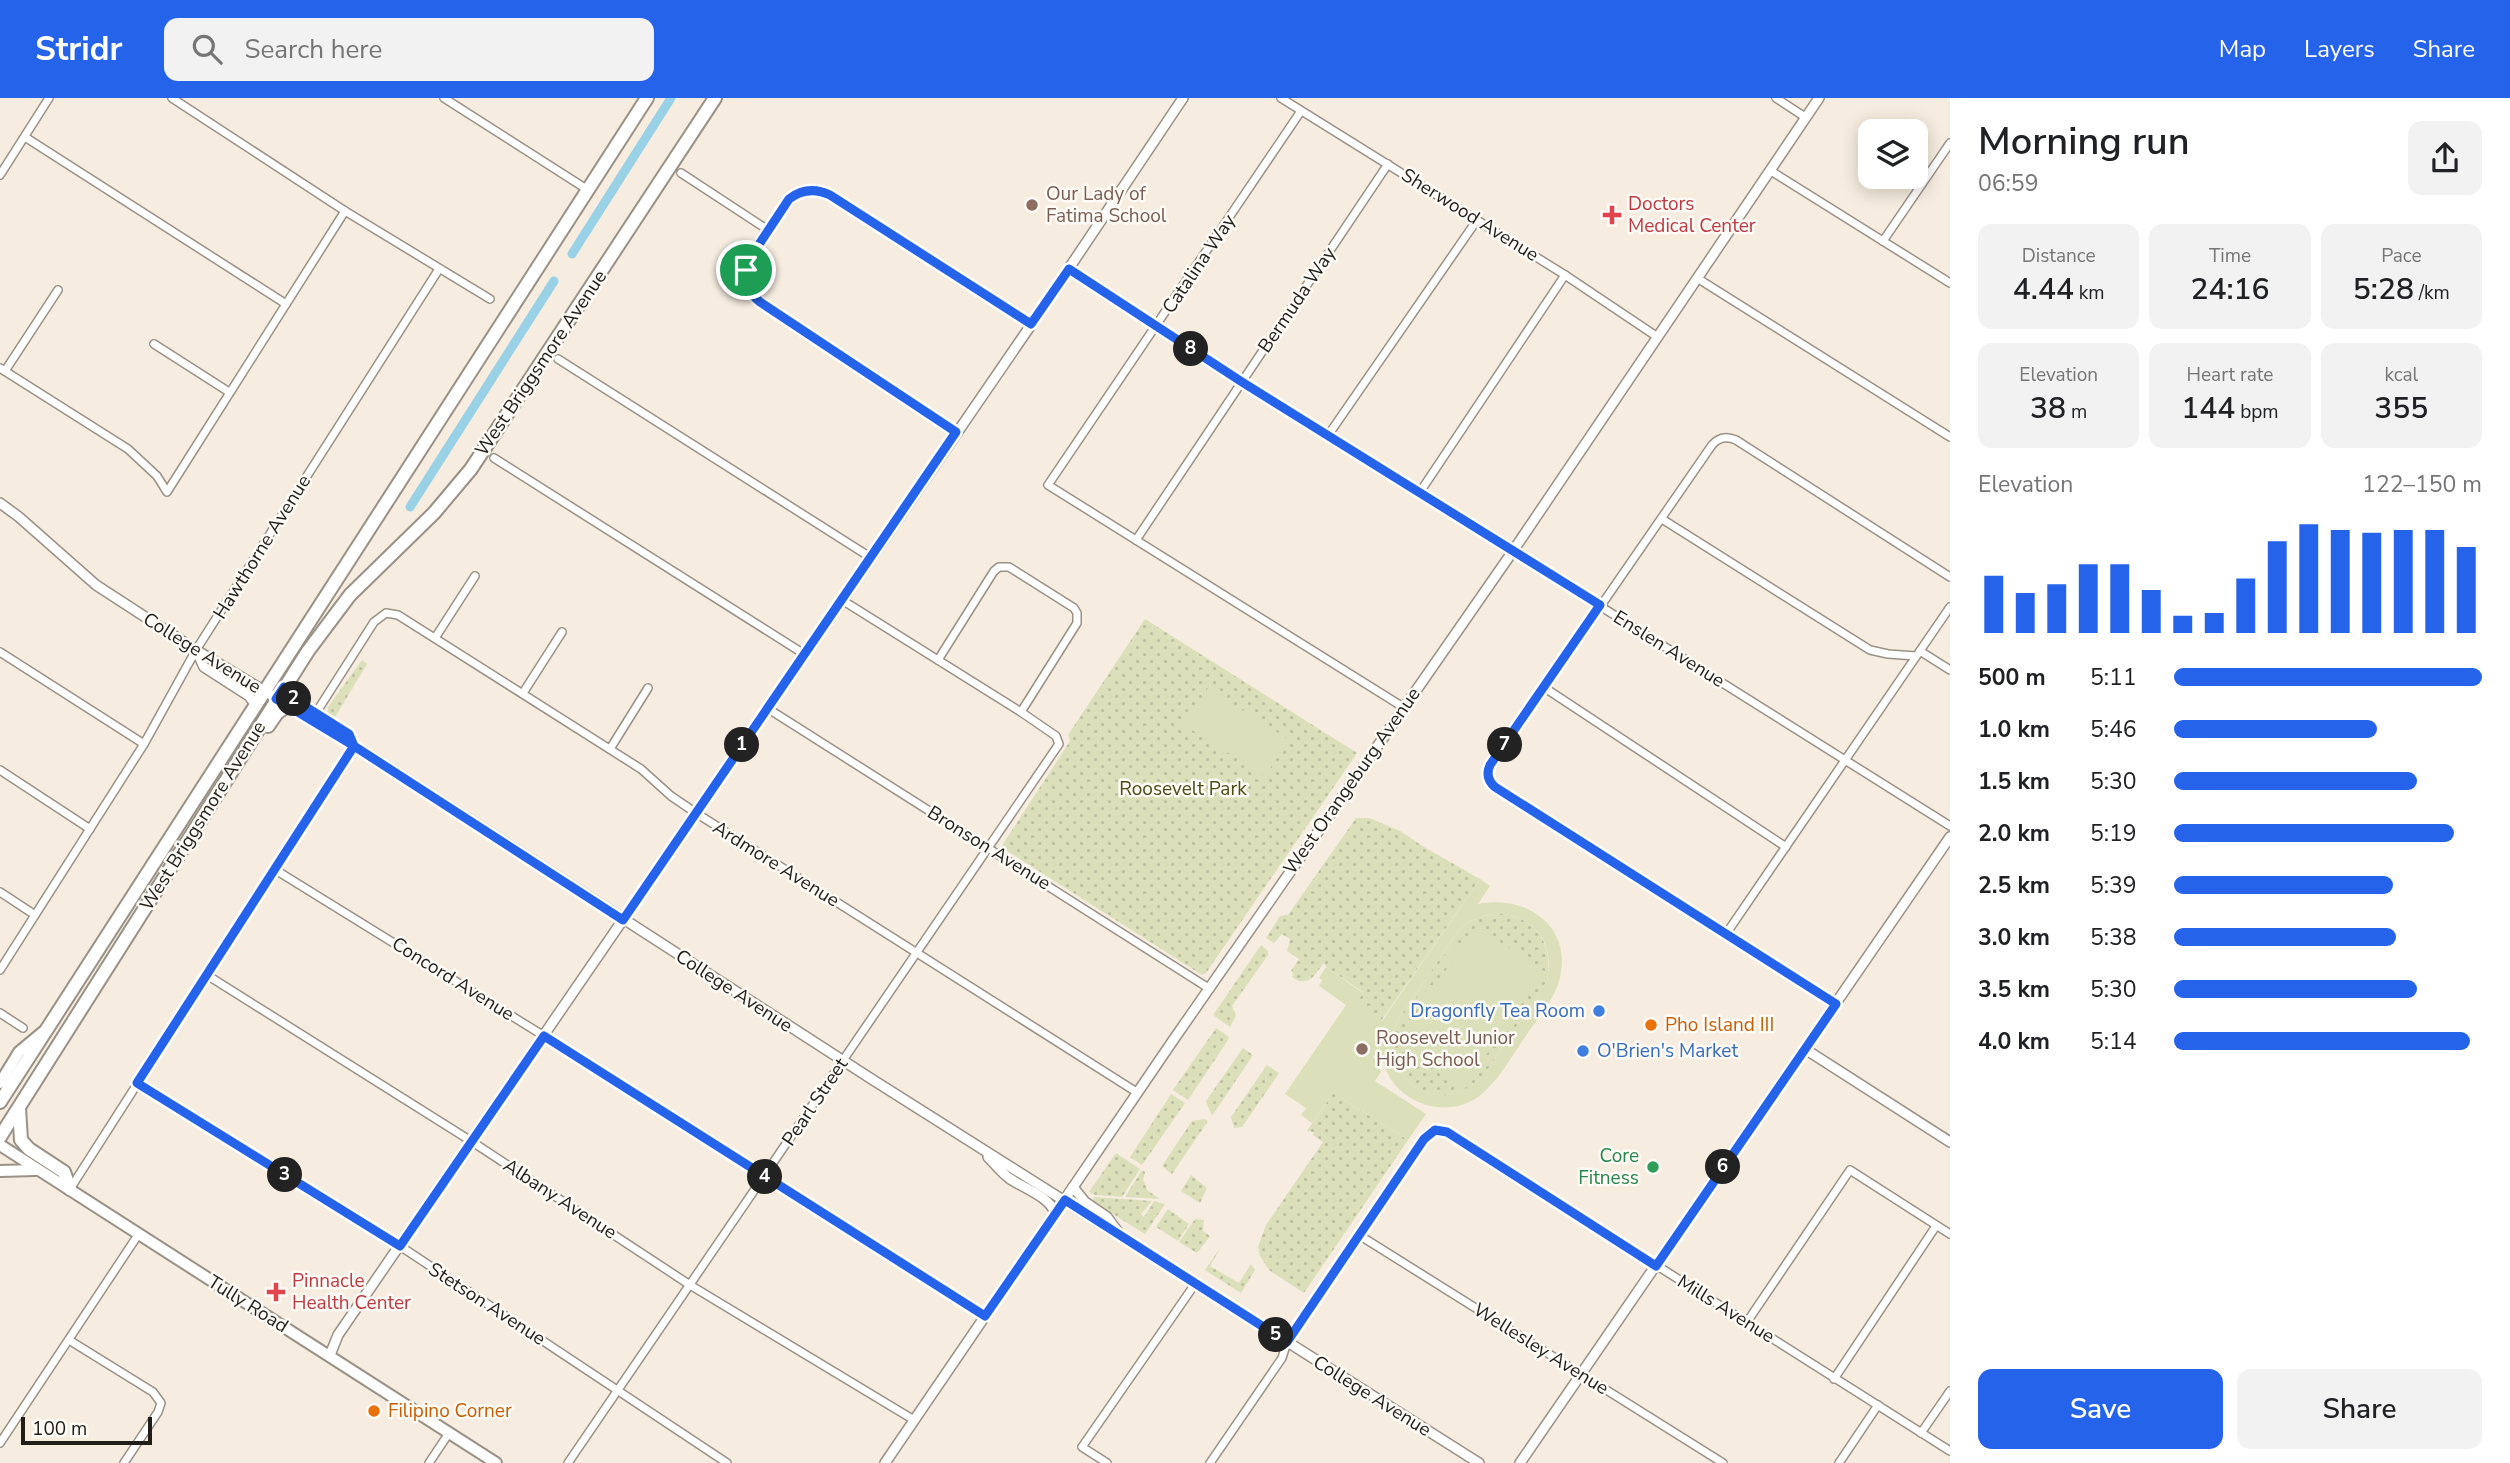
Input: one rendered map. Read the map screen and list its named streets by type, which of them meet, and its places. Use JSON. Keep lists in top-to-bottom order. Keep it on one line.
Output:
{"streets":{"main road":["West Briggsmore Avenue","Tully Road"],"street":["Sherwood Avenue","Catalina Way","Bermuda Way","Hawthorne Avenue","Enslen Avenue","College Avenue","West Orangeburg Avenue","Bronson Avenue","Ardmore Avenue","Concord Avenue","Pearl Street","Albany Avenue","Stetson Avenue","Mills Avenue","Wellesley Avenue"]},"crossings":[["Sherwood Avenue","Catalina Way"],["Sherwood Avenue","Bermuda Way"],["Sherwood Avenue","West Orangeburg Avenue"],["Catalina Way","Bermuda Way"],["Catalina Way","Enslen Avenue"],["Bermuda Way","Enslen Avenue"],["West Briggsmore Avenue","College Avenue"],["Hawthorne Avenue","College Avenue"],["Enslen Avenue","West Orangeburg Avenue"],["College Avenue","West Orangeburg Avenue"],["College Avenue","Ardmore Avenue"],["College Avenue","Pearl Street"],["West Orangeburg Avenue","Bronson Avenue"],["West Orangeburg Avenue","Ardmore Avenue"],["West Orangeburg Avenue","Concord Avenue"],["West Orangeburg Avenue","Albany Avenue"],["Bronson Avenue","Pearl Street"],["Ardmore Avenue","Pearl Street"],["Concord Avenue","Pearl Street"],["Pearl Street","Albany Avenue"],["Pearl Street","Stetson Avenue"],["Mills Avenue","Wellesley Avenue"]],"parks":["Roosevelt Park"],"places":{"other":["Our Lady of Fatima School","Dragonfly Tea Room","Pho Island III","Roosevelt Junior High School","O'Brien's Market","Core Fitness","Filipino Corner"],"health":["Doctors Medical Center","Pinnacle Health Center"]},"scale_bar":"100 m","page":{"header":"Stridr","search":"Search here","nav":["Map","Layers","Share"],"heading":["Morning run","06:59"],"stats":[["Distance","4.44 km"],["Time","24:16"],["Pace","5:28 /km"],["Elevation","38 m"],["Heart rate","144 bpm"],["kcal","355"]],"pins":["8","2","1","7","6","3","4","5"],"chart":["Elevation","122–150 m"],"list":[{"name":"500 m","note":"5:11"},{"name":"1.0 km","note":"5:46"},{"name":"1.5 km","note":"5:30"},{"name":"2.0 km","note":"5:19"},{"name":"2.5 km","note":"5:39"},{"name":"3.0 km","note":"5:38"},{"name":"3.5 km","note":"5:30"},{"name":"4.0 km","note":"5:14"}],"buttons":["Save","Share"],"scale":"100 m"}}
